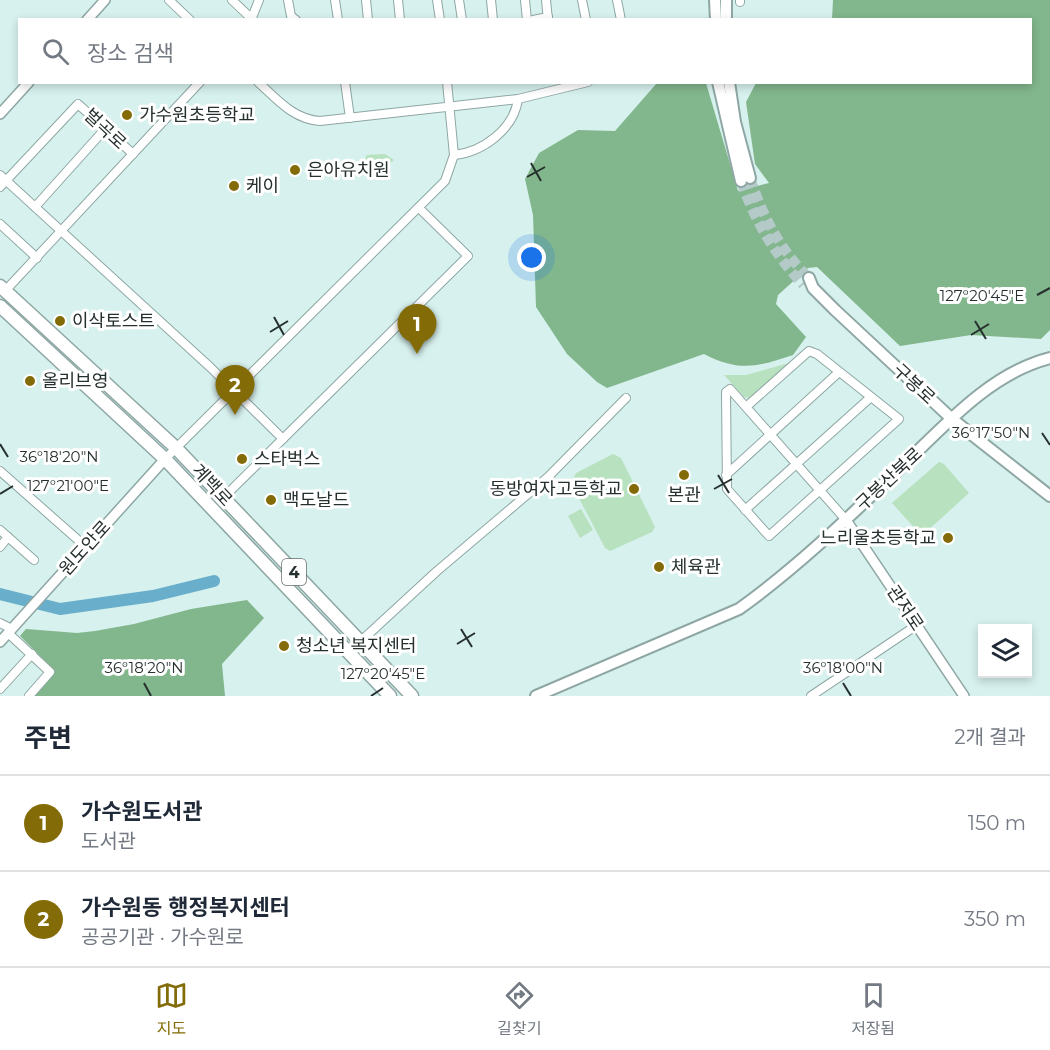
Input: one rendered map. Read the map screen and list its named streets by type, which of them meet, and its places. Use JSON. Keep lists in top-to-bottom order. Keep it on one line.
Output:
{"streets":{"main road":["구봉로","구봉산북로","계백로","4"],"street":["벌곡로","원도안로","관저로"]},"crossings":[["구봉로","구봉산북로"],["구봉산북로","관저로"],["계백로","원도안로"]],"places":["가수원초등학교","은아유치원","케이","이삭토스트","올리브영","스타벅스","본관","동방여자고등학교","맥도날드","느리울초등학교","체육관","청소년 복지센터"],"page":{"search":"장소 검색","pins":["1","2"],"heading":["주변","2개 결과"],"list":[{"mark":"1","name":"가수원도서관","note":"도서관","value":"150 m"},{"mark":"2","name":"가수원동 행정복지센터","note":"공공기관 · 가수원로","value":"350 m"}],"nav":["지도","길찾기","저장됨"]},"coordinates":["127°20'45\"E","36°17'50\"N","36°18'20\"N","127°21'00\"E","36°18'00\"N"]}
